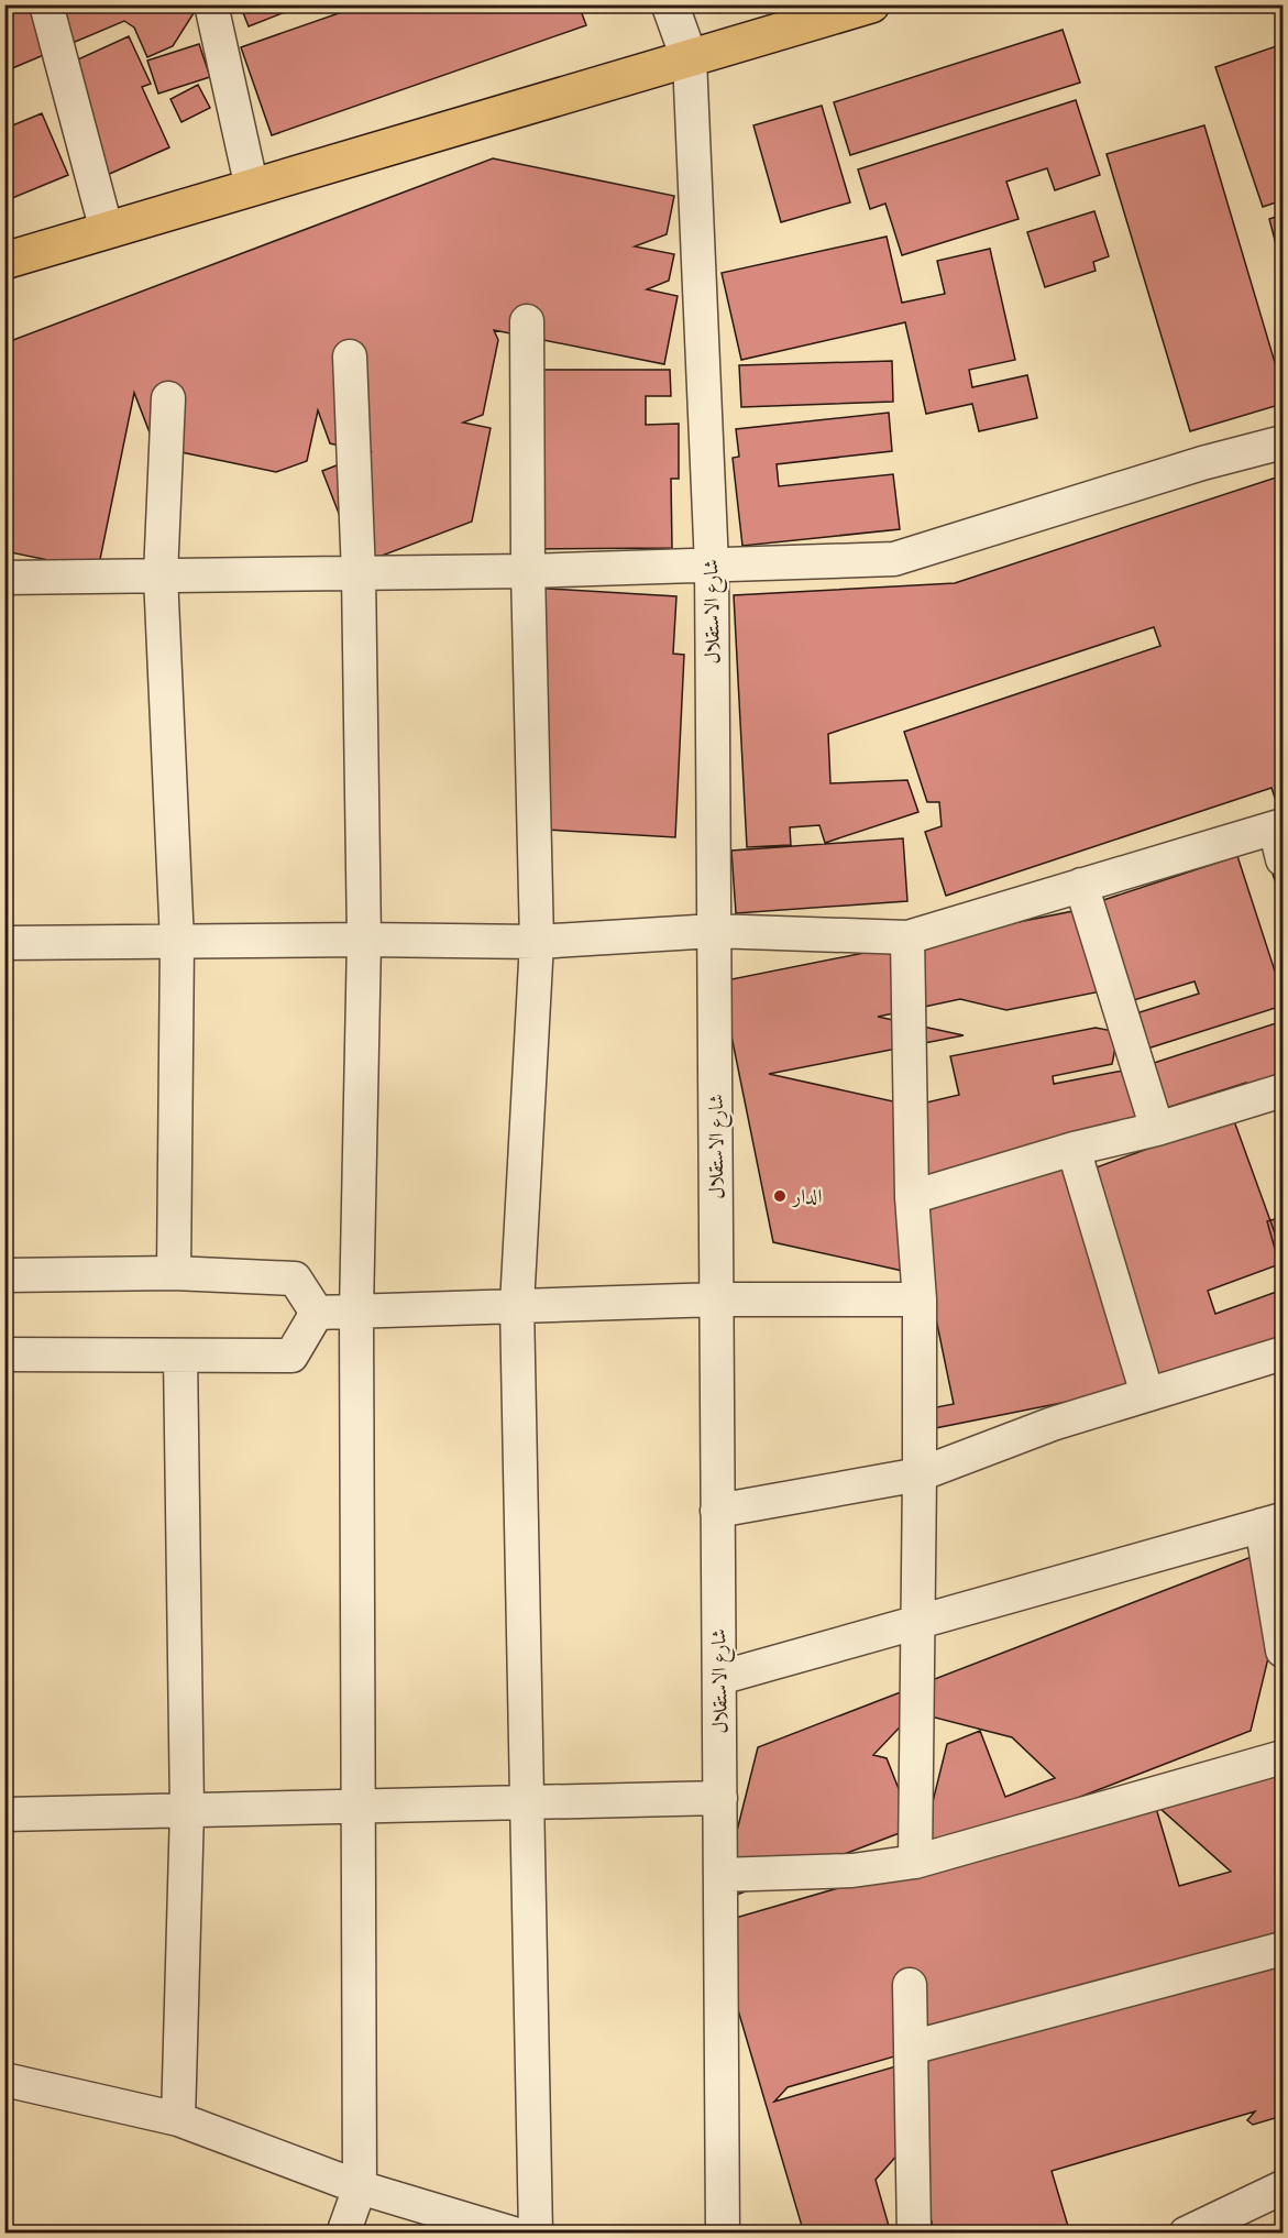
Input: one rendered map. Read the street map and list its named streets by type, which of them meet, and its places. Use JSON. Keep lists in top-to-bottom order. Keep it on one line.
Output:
{"streets":{"street":["شارع الاستقلال"]},"places":["الدار"]}
